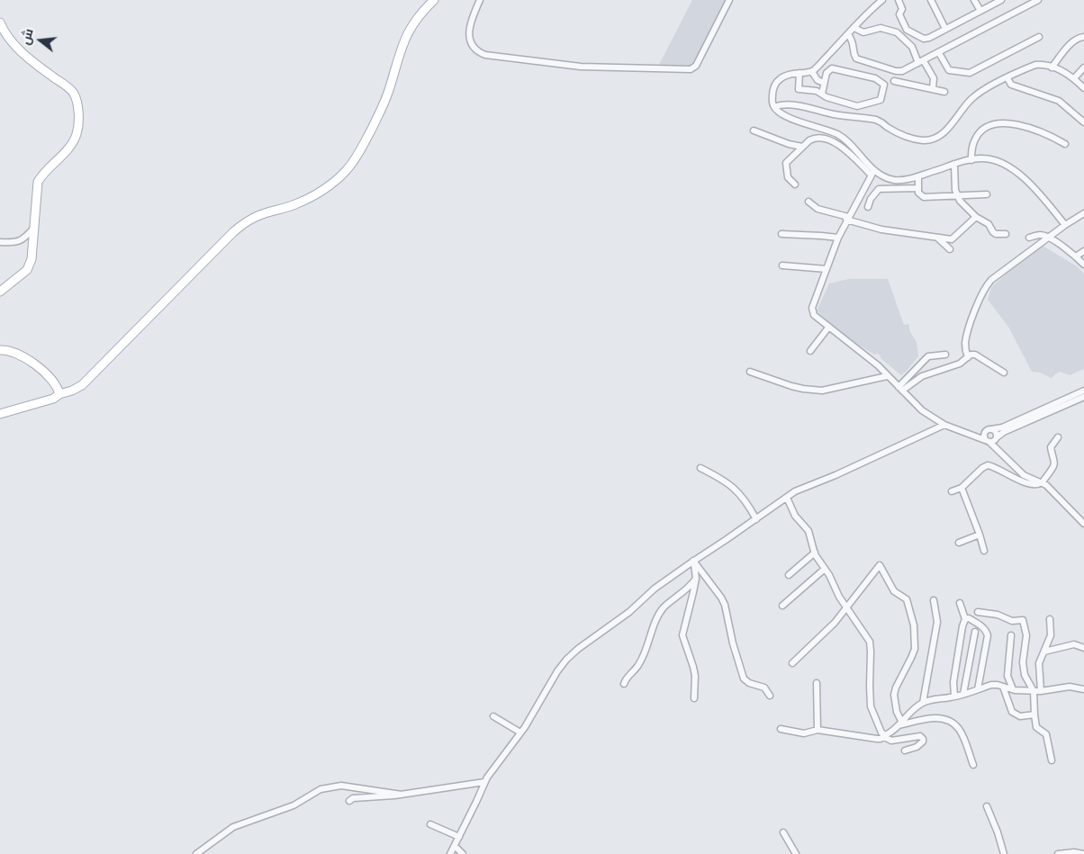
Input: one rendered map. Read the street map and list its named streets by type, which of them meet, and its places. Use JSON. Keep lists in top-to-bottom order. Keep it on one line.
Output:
{"north":"left"}
